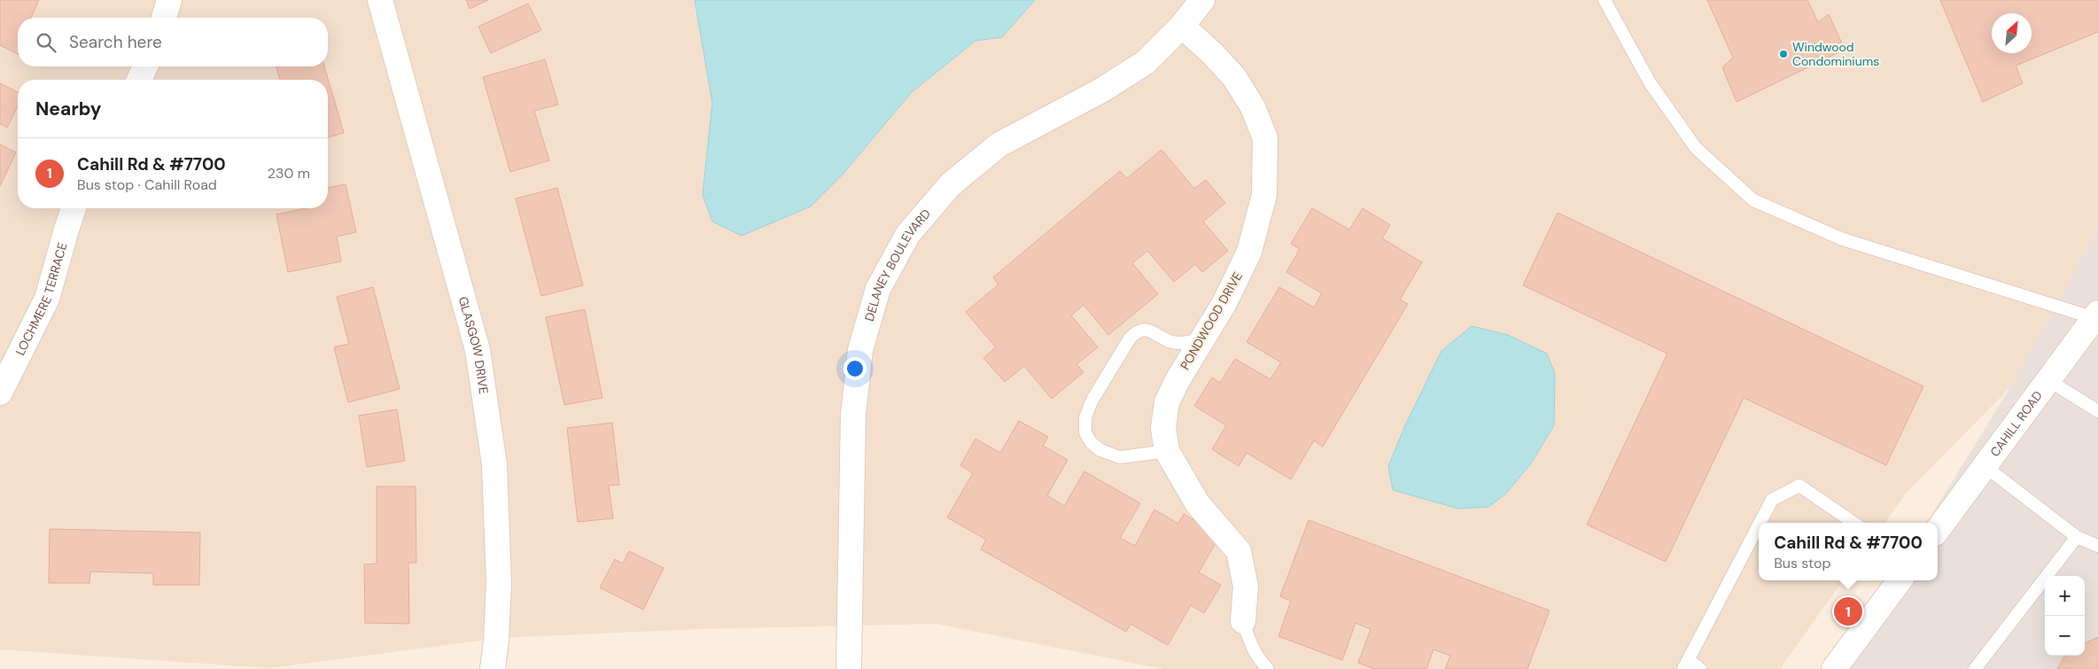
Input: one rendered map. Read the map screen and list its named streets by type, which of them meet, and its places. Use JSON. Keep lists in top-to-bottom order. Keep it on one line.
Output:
{"streets":{"street":["DELANEY BOULEVARD","LOCHMERE TERRACE","PONDWOOD DRIVE","GLASGOW DRIVE","CAHILL ROAD"]},"crossings":[["DELANEY BOULEVARD","PONDWOOD DRIVE"]],"places":["Windwood Condominiums"],"north":"top right","page":{"search":"Search here","heading":"Nearby","list":[{"mark":"1","name":"Cahill Rd & #7700","note":"Bus stop · Cahill Road","value":"230 m"}],"popup":["Cahill Rd & #7700","Bus stop"],"map_buttons":["+","−"],"pins":"1"}}
